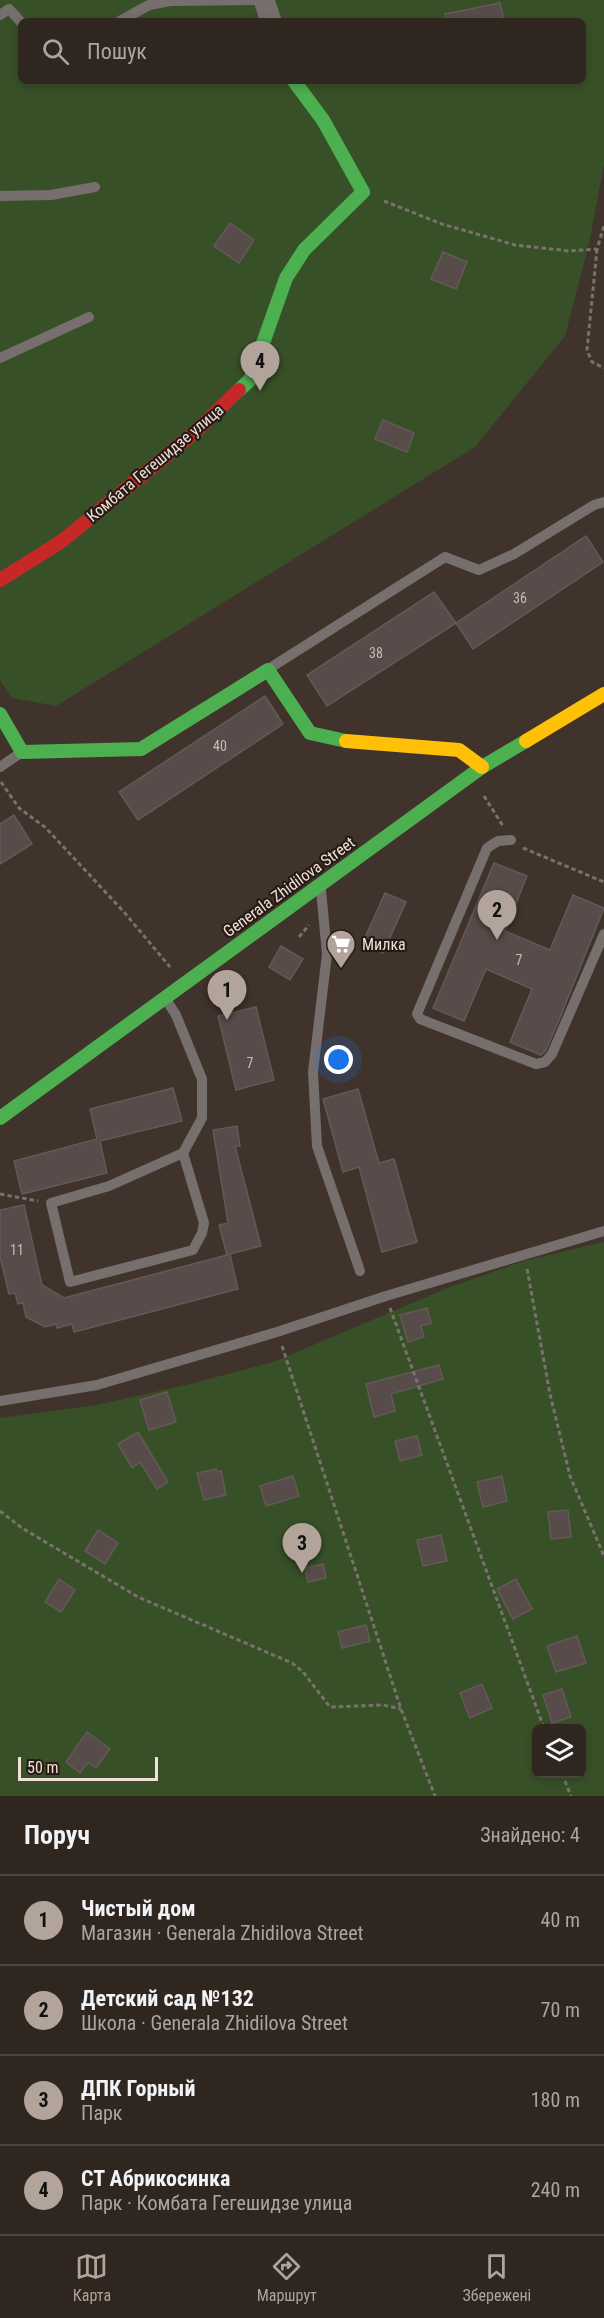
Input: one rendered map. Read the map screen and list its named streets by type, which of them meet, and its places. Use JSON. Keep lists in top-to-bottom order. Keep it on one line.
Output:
{"streets":{"street":["Комбата Гегешидзе улица","Generala Zhidilova Street"]},"places":{"supermarket":["Милка"]},"house_numbers":["36","38","40","7","7","11"],"scale_bar":"50 m","page":{"search":"Пошук","pins":["4","2","1","3"],"scale":"50 m","heading":["Поруч","Знайдено: 4"],"list":[{"mark":"1","name":"Чистый дом","note":"Магазин · Generala Zhidilova Street","value":"40 m"},{"mark":"2","name":"Детский сад №132","note":"Школа · Generala Zhidilova Street","value":"70 m"},{"mark":"3","name":"ДПК Горный","note":"Парк","value":"180 m"},{"mark":"4","name":"СТ Абрикосинка","note":"Парк · Комбата Гегешидзе улица","value":"240 m"}],"nav":["Карта","Маршрут","Збережені"]}}
